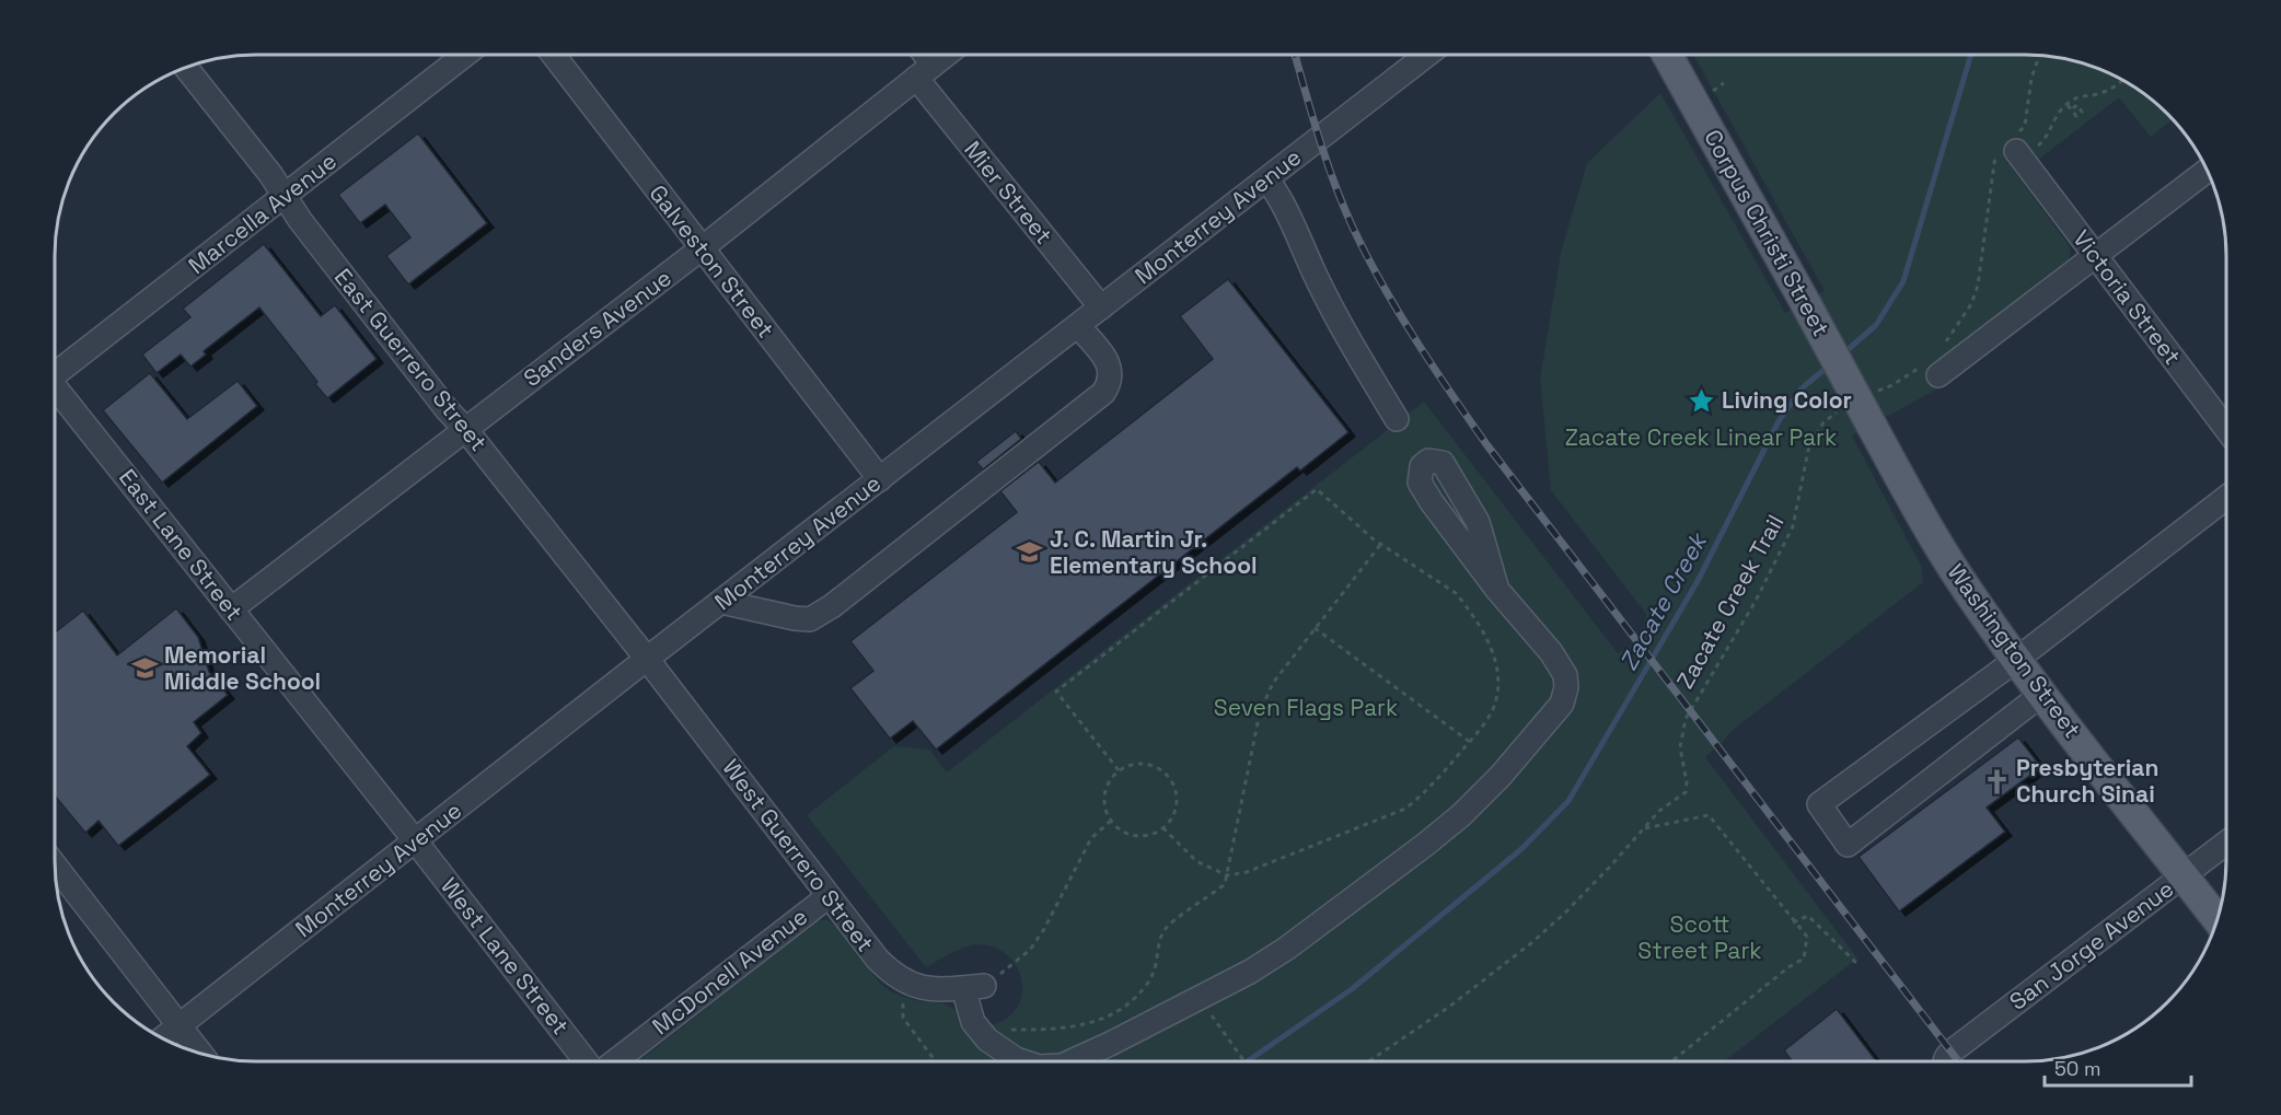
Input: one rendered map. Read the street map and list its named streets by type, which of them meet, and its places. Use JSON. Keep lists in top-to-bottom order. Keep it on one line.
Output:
{"streets":{"main road":["Corpus Christi Street","Washington Street"],"street":["Mier Street","Marcella Avenue","Monterrey Avenue","Galveston Street","Victoria Street","Sanders Avenue","East Guerrero Street","East Lane Street","West Guerrero Street","San Jorge Avenue","West Lane Street","McDonell Avenue"],"path":["Zacate Creek Trail"]},"crossings":[["Mier Street","Monterrey Avenue"],["Mier Street","Sanders Avenue"],["Marcella Avenue","East Guerrero Street"],["Monterrey Avenue","Galveston Street"],["Monterrey Avenue","East Guerrero Street"],["Monterrey Avenue","East Lane Street"],["Monterrey Avenue","West Guerrero Street"],["Monterrey Avenue","West Lane Street"],["Corpus Christi Street","Washington Street"],["Galveston Street","Sanders Avenue"],["Sanders Avenue","East Guerrero Street"],["Sanders Avenue","East Lane Street"],["East Guerrero Street","West Guerrero Street"],["East Lane Street","West Lane Street"],["Washington Street","San Jorge Avenue"],["West Guerrero Street","McDonell Avenue"]],"water":["Zacate Creek"],"parks":["Zacate Creek Linear Park","Seven Flags Park","Scott Street Park"],"places":{"place":["Living Color"],"school or university":["J. C. Martin Jr. Elementary School","Memorial Middle School"],"church":["Presbyterian Church Sinai"]},"scale_bar":"50 m"}
